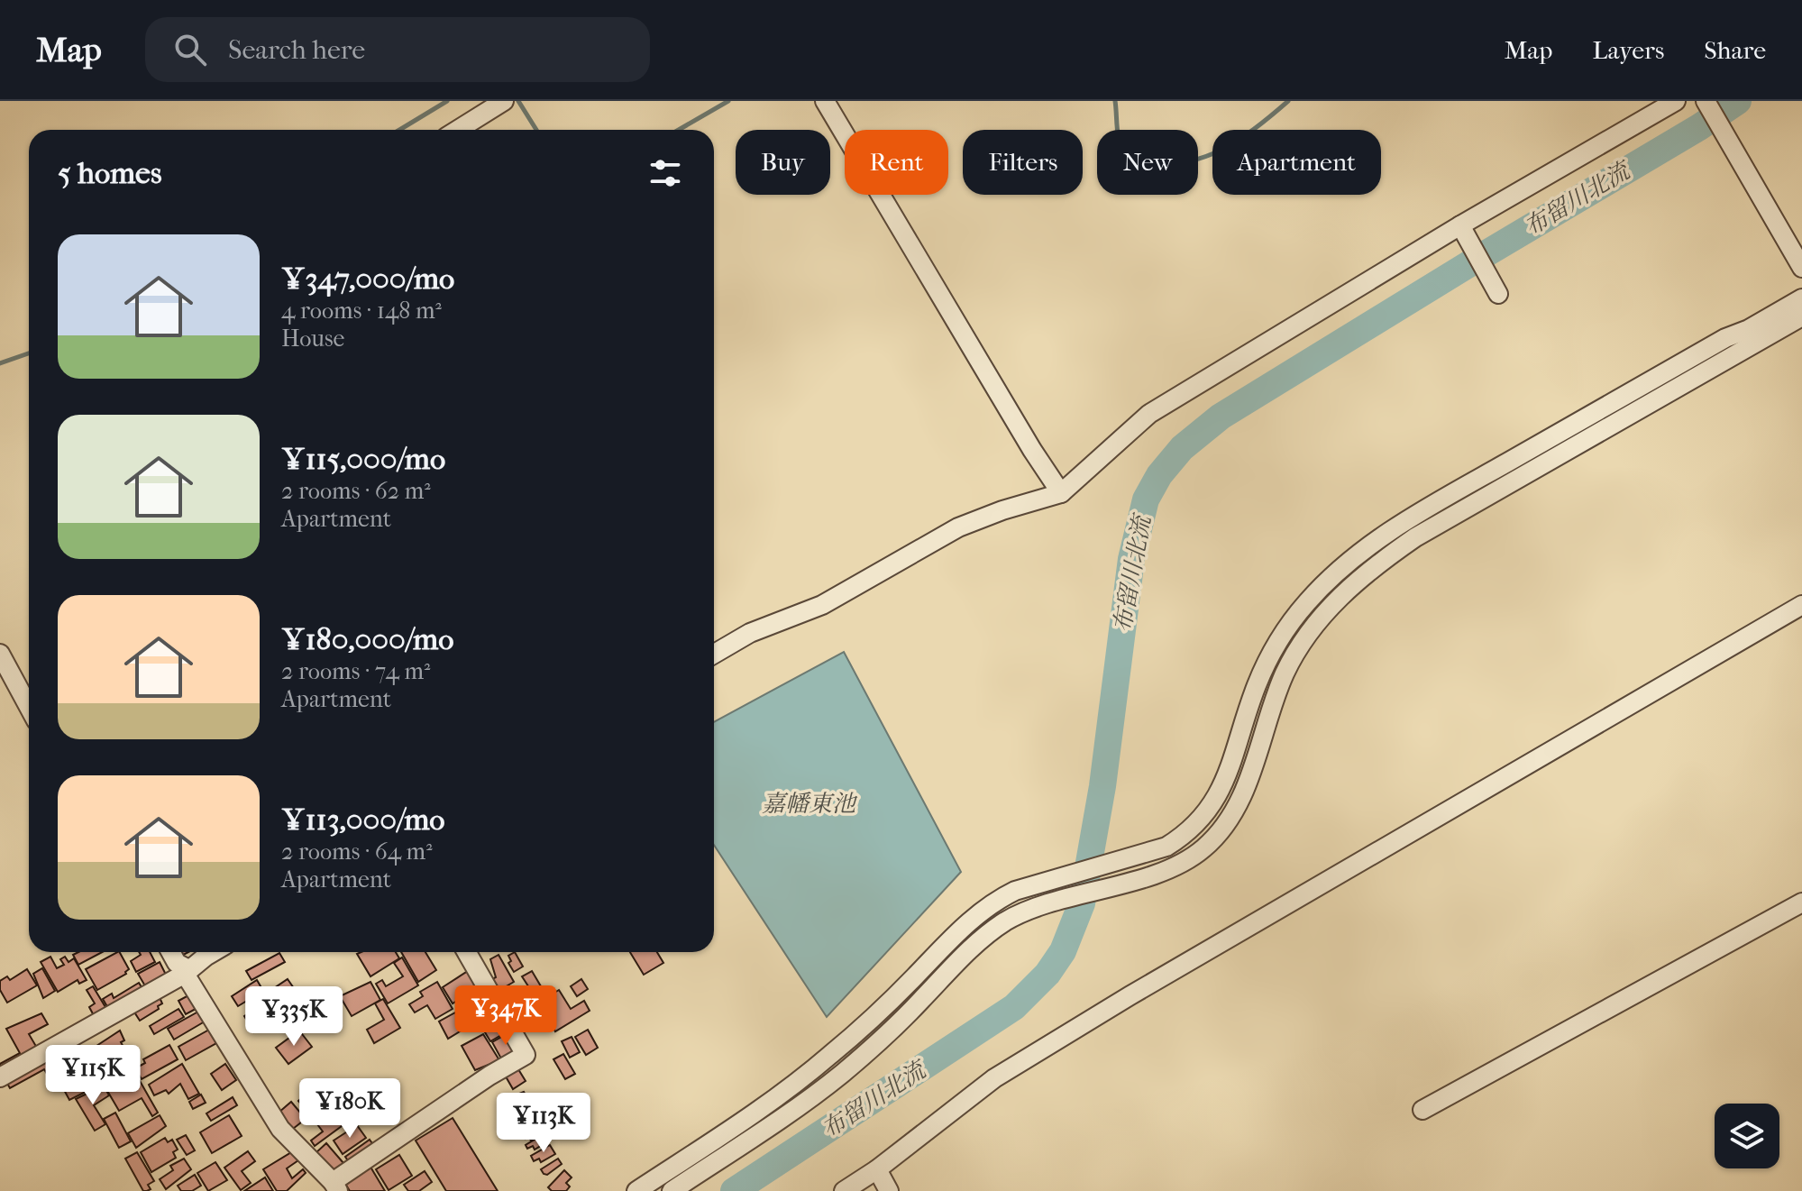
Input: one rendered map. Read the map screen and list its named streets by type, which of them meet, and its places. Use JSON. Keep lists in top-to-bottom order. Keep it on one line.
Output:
{"water":["布留川北流","嘉幡東池"],"page":{"header":"Map","search":"Search here","nav":["Map","Layers","Share"],"chip":["Buy","Rent","Filters","New","Apartment"],"heading":"5 homes","list":[{"name":"¥347,000/mo","note":"4 rooms · 148 m² · House"},{"name":"¥115,000/mo","note":"2 rooms · 62 m² · Apartment"},{"name":"¥180,000/mo","note":"2 rooms · 74 m² · Apartment"},{"name":"¥113,000/mo","note":"2 rooms · 64 m² · Apartment"}],"price":["¥347K","¥335K","¥115K","¥180K","¥113K"]}}
